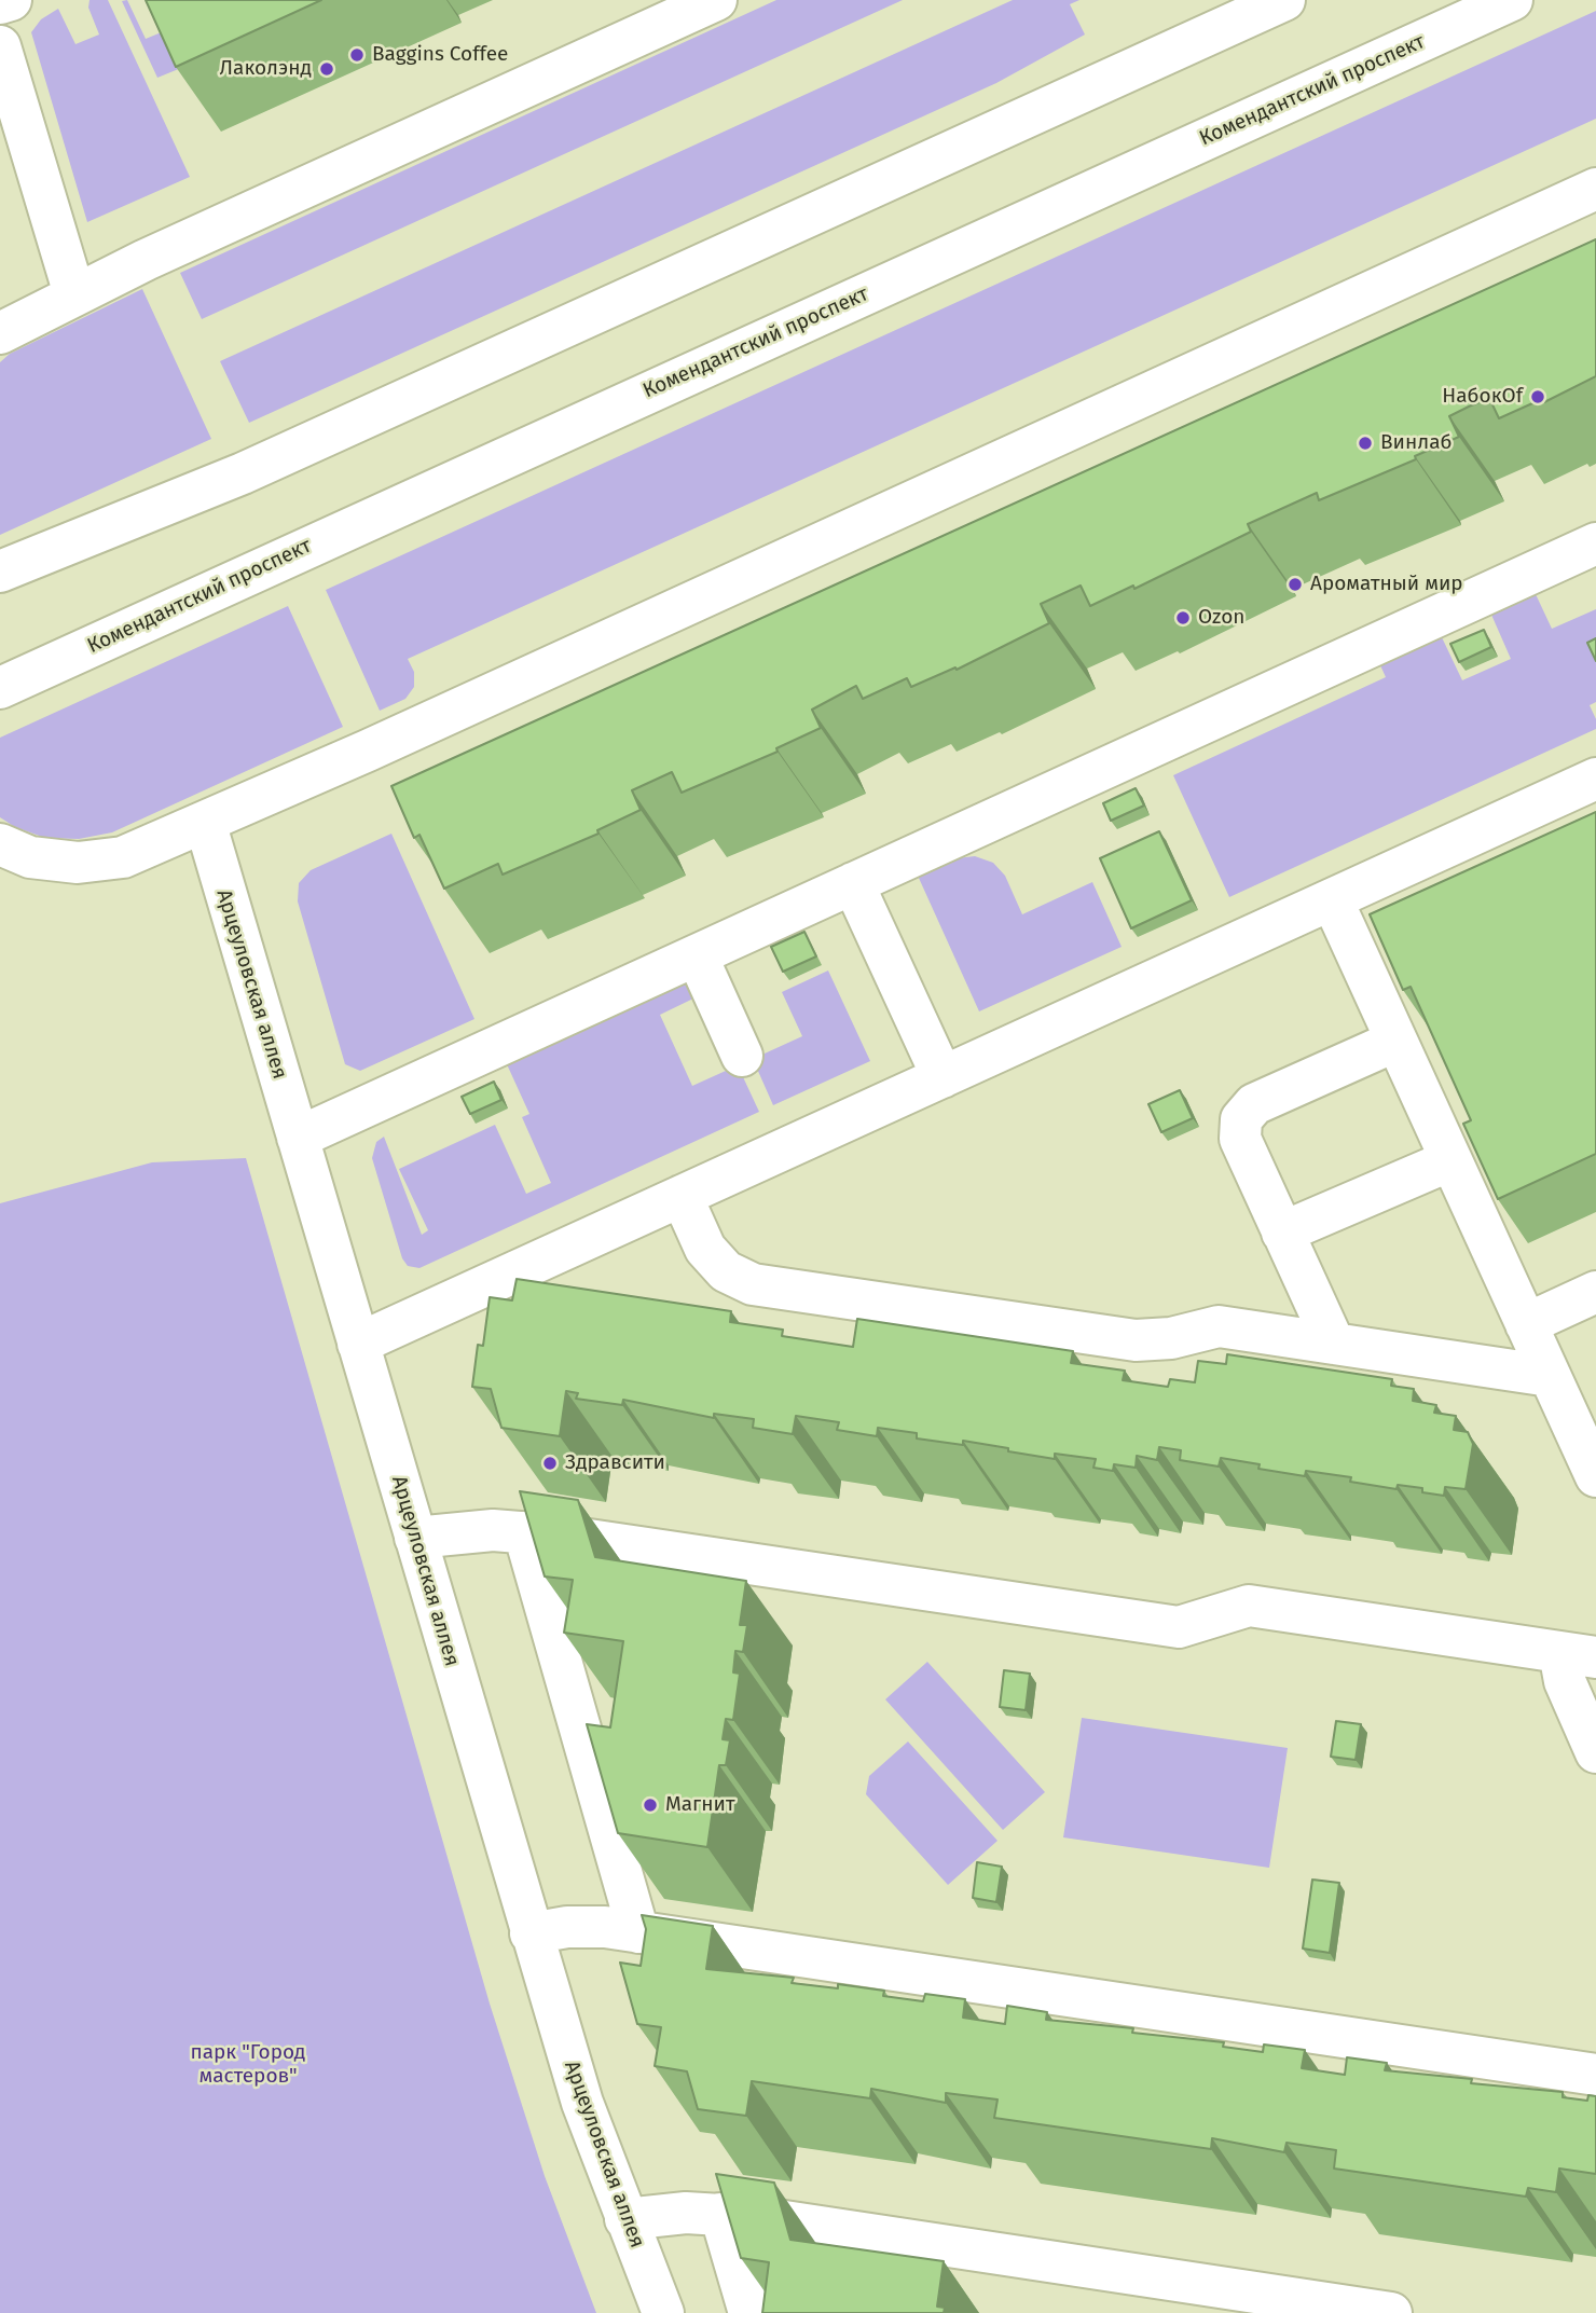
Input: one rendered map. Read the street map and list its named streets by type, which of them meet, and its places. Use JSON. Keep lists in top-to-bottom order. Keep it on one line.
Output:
{"streets":{"street":["Комендантский проспект","Арцеуловская аллея"]},"parks":["парк \"Город мастеров\""],"places":["Baggins Coffee","Лаколэнд","НабокOf","Винлаб","Ароматный мир","Ozon","Здравсити","Магнит"]}
